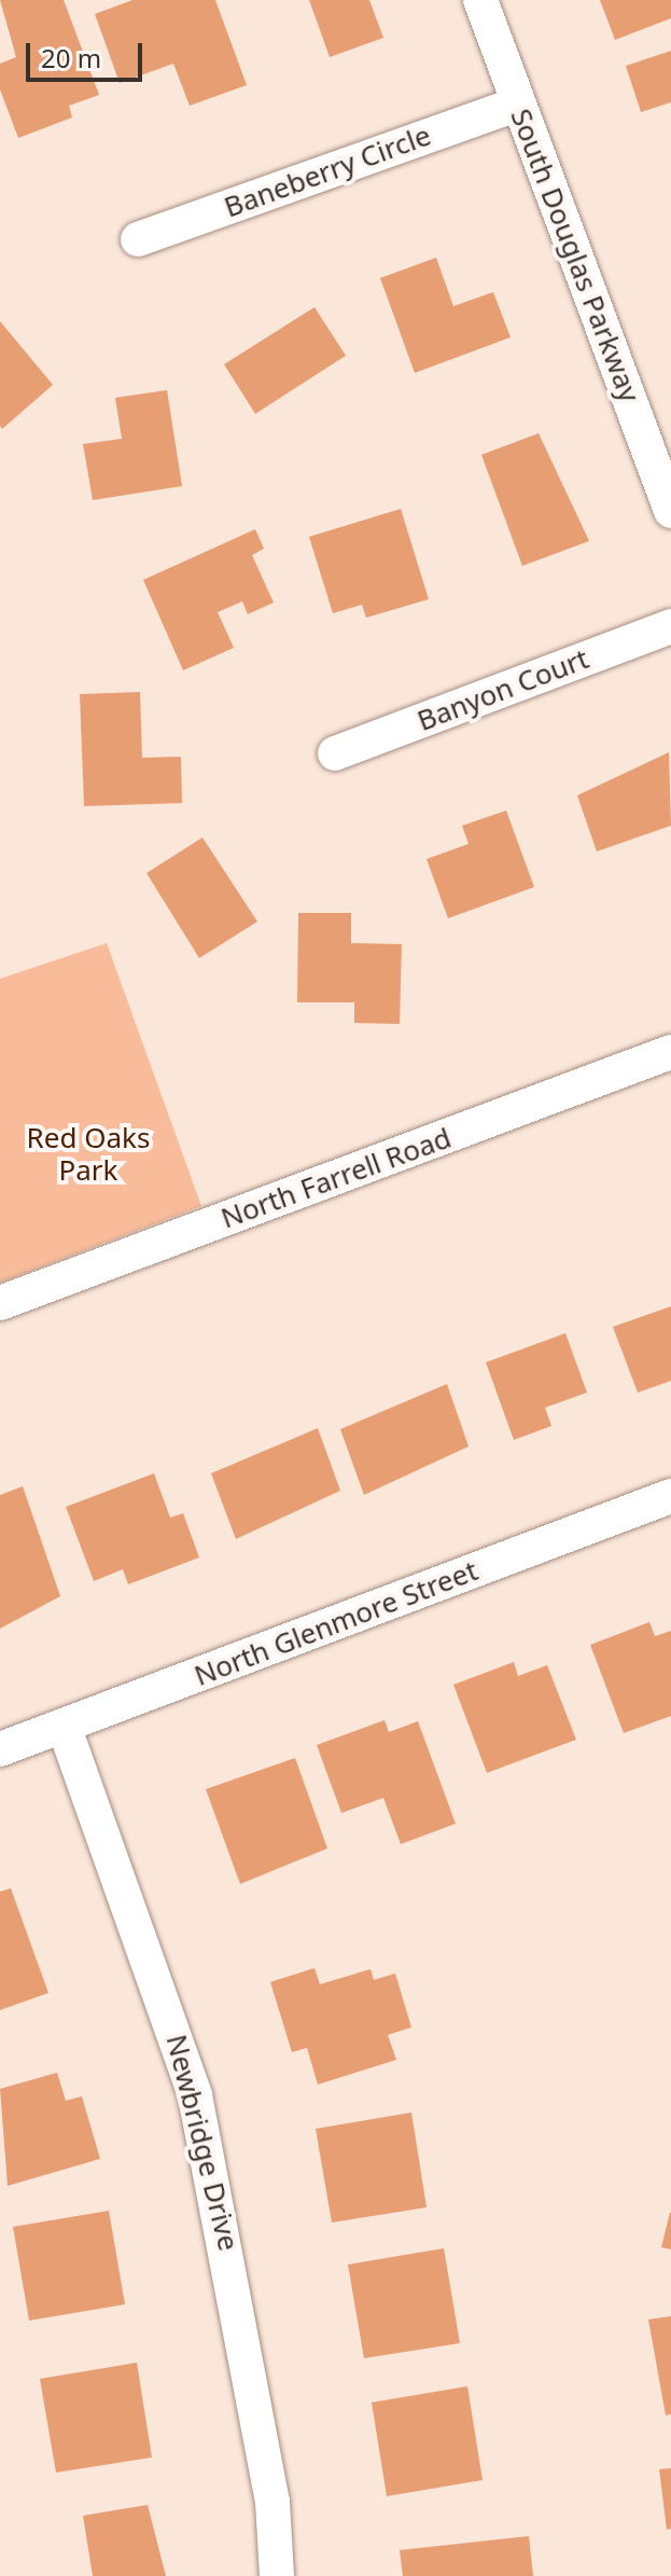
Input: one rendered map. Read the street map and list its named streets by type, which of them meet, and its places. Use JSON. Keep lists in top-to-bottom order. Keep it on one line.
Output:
{"streets":{"street":["Baneberry Circle","South Douglas Parkway","Banyon Court","North Farrell Road","North Glenmore Street","Newbridge Drive"]},"crossings":[["Baneberry Circle","South Douglas Parkway"],["North Glenmore Street","Newbridge Drive"]],"parks":["Red Oaks Park"],"scale_bar":"20 m"}
